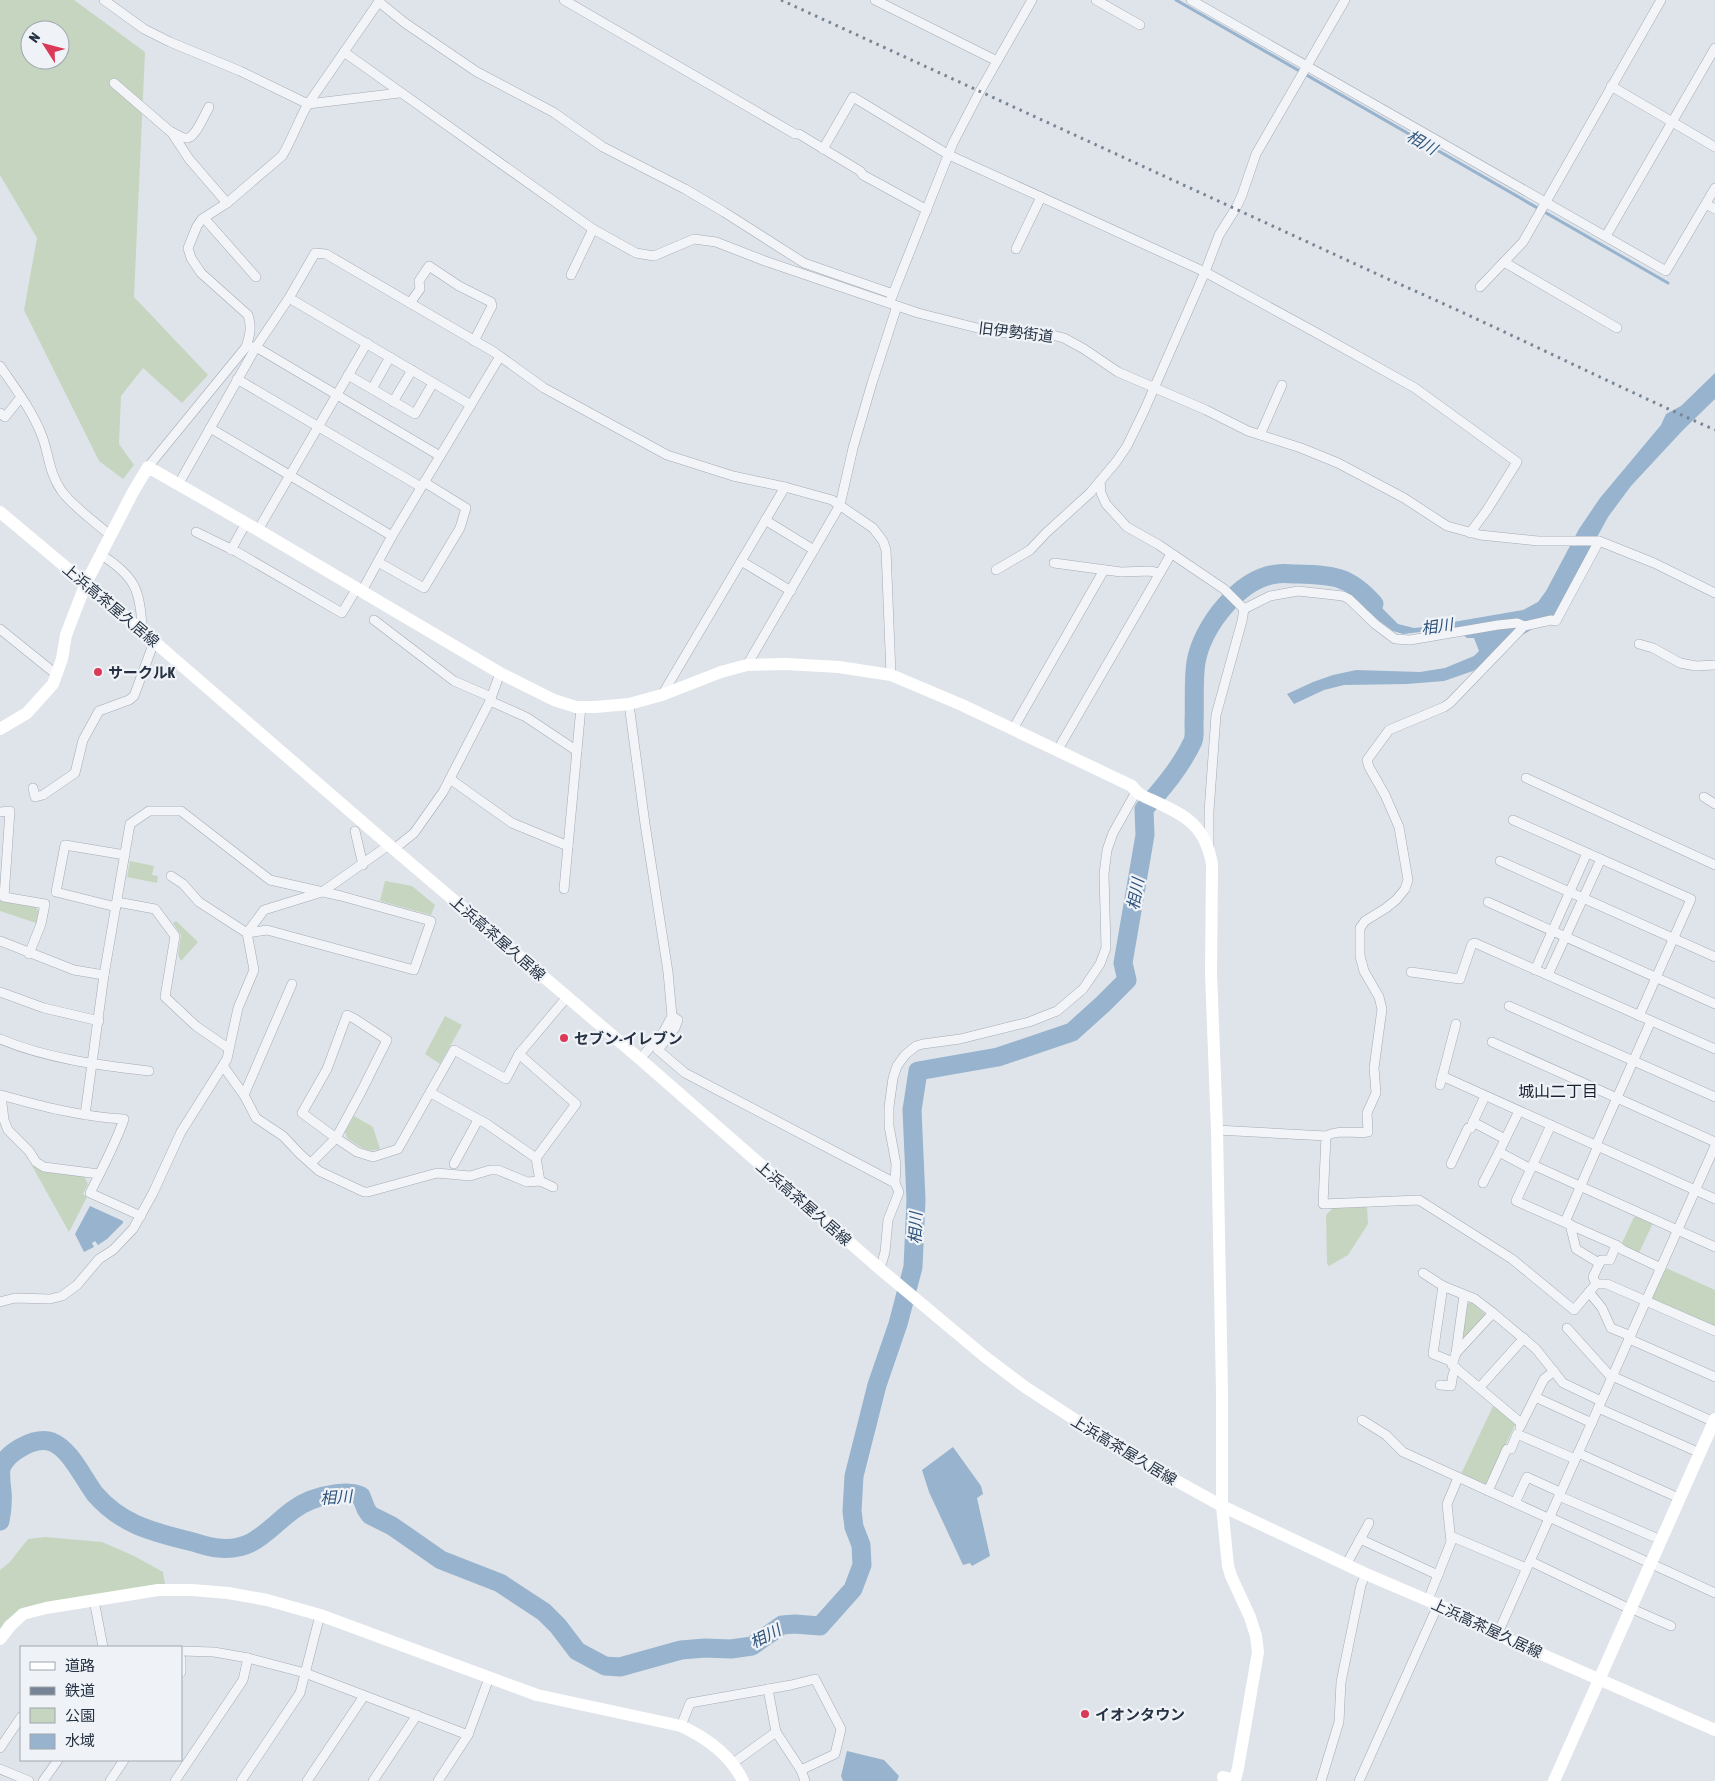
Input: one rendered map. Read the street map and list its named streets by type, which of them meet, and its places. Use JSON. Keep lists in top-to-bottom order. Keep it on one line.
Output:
{"streets":{"street":["旧伊勢街道","上浜高茶屋久居線"]},"districts":["城山二丁目"],"water":["相川"],"places":["サークルK","セブン-イレブン","イオンタウン"],"legend":["道路","鉄道","公園","水域"],"north":"top left"}
